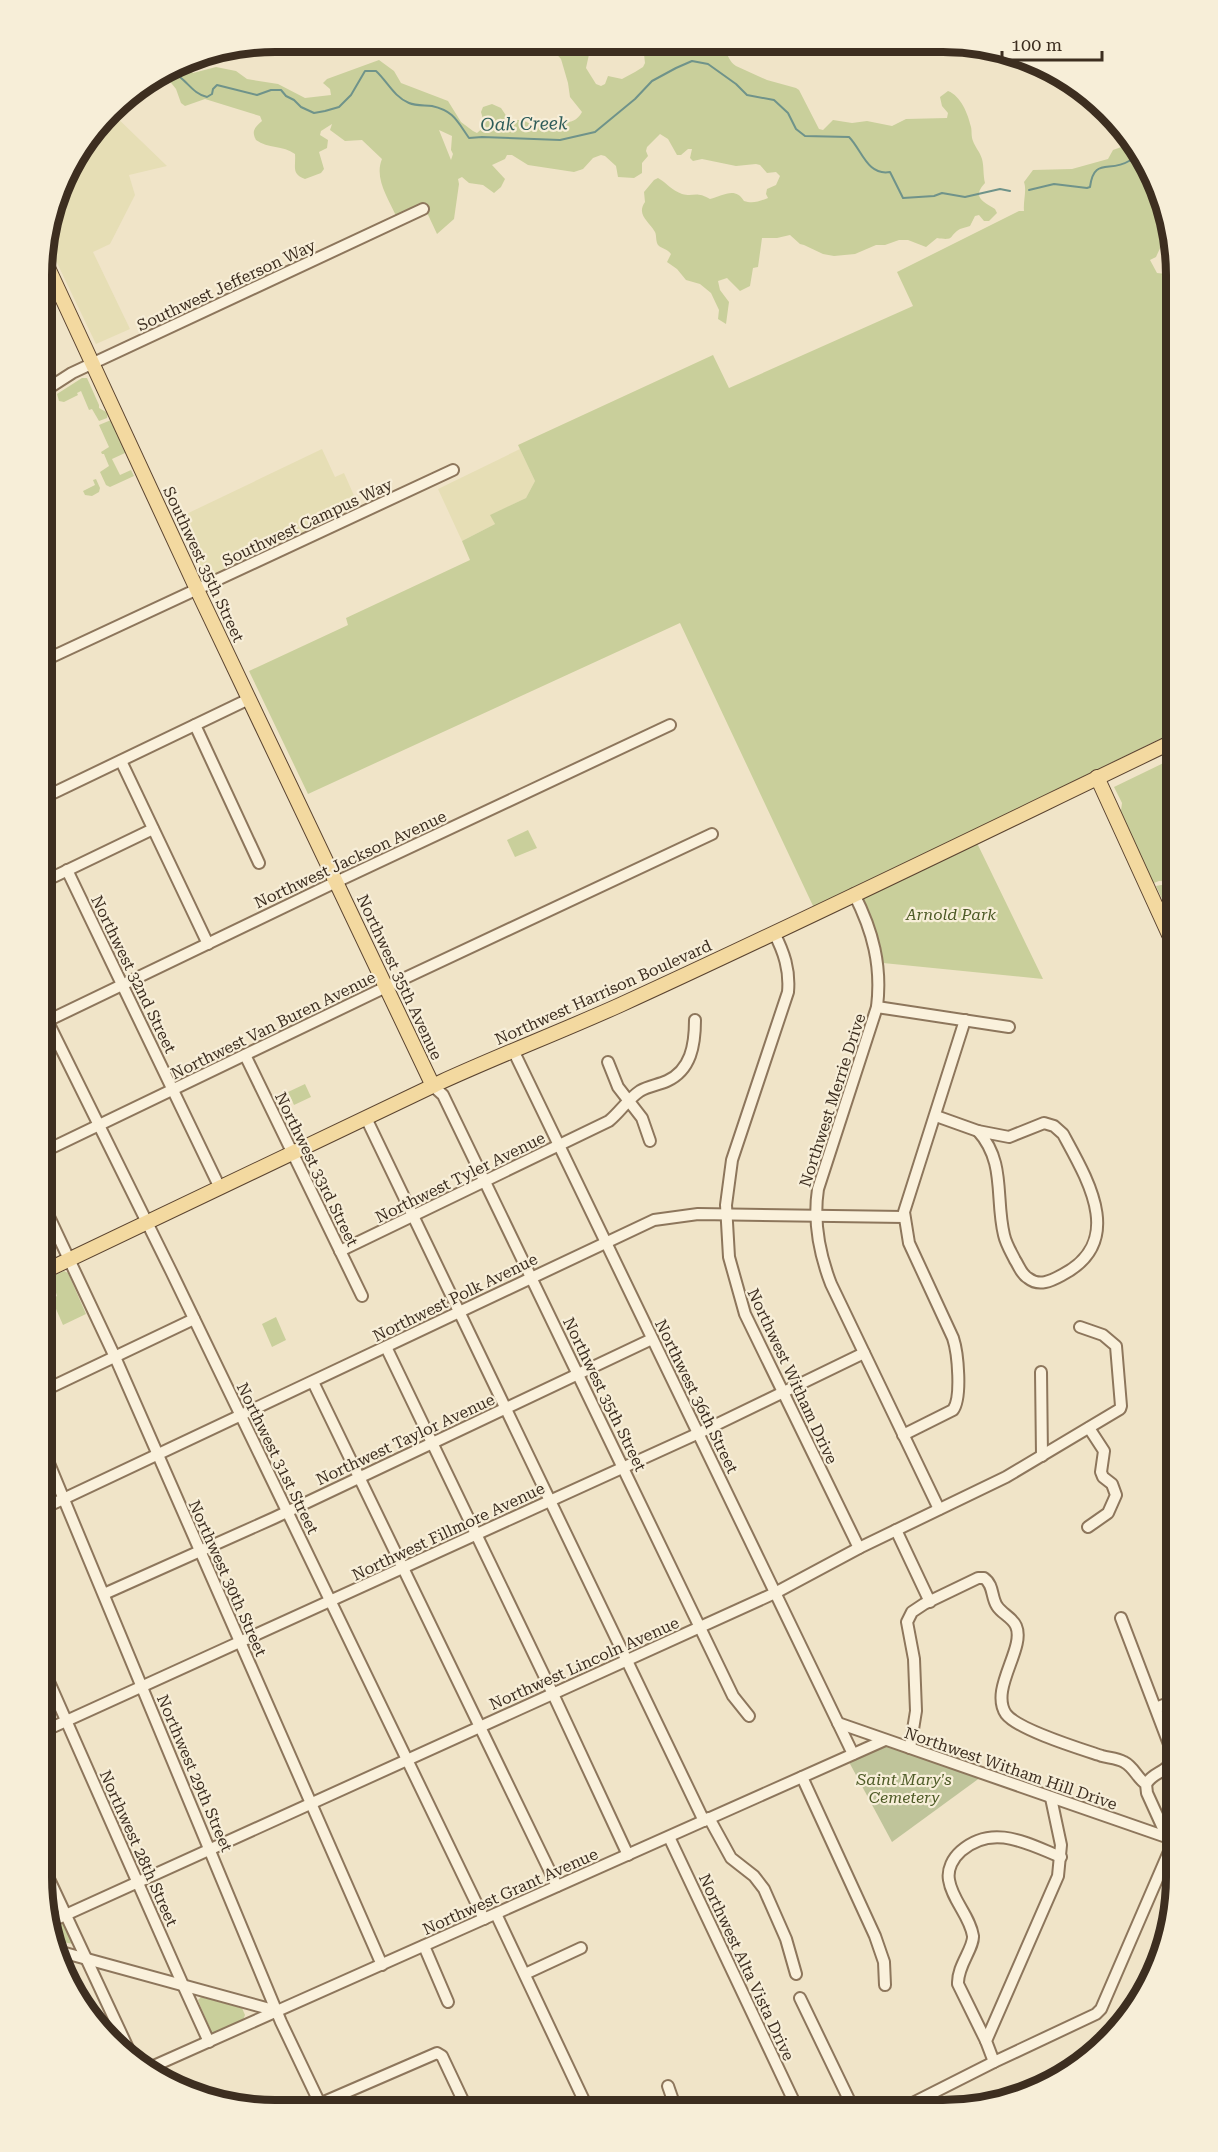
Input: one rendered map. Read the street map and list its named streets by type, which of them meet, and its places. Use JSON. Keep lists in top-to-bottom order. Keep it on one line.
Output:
{"streets":{"main road":["Southwest 35th Street","Northwest 35th Avenue","Northwest Harrison Boulevard"],"street":["Southwest Jefferson Way","Southwest Campus Way","Northwest Jackson Avenue","Northwest 32nd Street","Northwest Van Buren Avenue","Northwest Merrie Drive","Northwest 33rd Street","Northwest Tyler Avenue","Northwest Polk Avenue","Northwest Witham Drive","Northwest 35th Street","Northwest 36th Street","Northwest Taylor Avenue","Northwest 31st Street","Northwest Fillmore Avenue","Northwest 30th Street","Northwest Lincoln Avenue","Northwest Witham Hill Drive","Northwest 29th Street","Northwest 28th Street","Northwest Grant Avenue","Northwest Alta Vista Drive"]},"crossings":[["Southwest Jefferson Way","Southwest 35th Street"],["Southwest Campus Way","Southwest 35th Street"],["Southwest 35th Street","Northwest Jackson Avenue"],["Southwest 35th Street","Northwest 35th Avenue"],["Northwest Jackson Avenue","Northwest 32nd Street"],["Northwest Jackson Avenue","Northwest 35th Avenue"],["Northwest 32nd Street","Northwest Harrison Boulevard"],["Northwest 32nd Street","Northwest Van Buren Avenue"],["Northwest 35th Avenue","Northwest Harrison Boulevard"],["Northwest 35th Avenue","Northwest Van Buren Avenue"],["Northwest 35th Avenue","Northwest 35th Street"],["Northwest Harrison Boulevard","Northwest Merrie Drive"],["Northwest Harrison Boulevard","Northwest 33rd Street"],["Northwest Harrison Boulevard","Northwest Witham Drive"],["Northwest Harrison Boulevard","Northwest 35th Street"],["Northwest Harrison Boulevard","Northwest 36th Street"],["Northwest Harrison Boulevard","Northwest 31st Street"],["Northwest Harrison Boulevard","Northwest 30th Street"],["Northwest Van Buren Avenue","Northwest 33rd Street"],["Northwest Van Buren Avenue","Northwest 31st Street"],["Northwest Merrie Drive","Northwest Polk Avenue"],["Northwest Merrie Drive","Northwest Fillmore Avenue"],["Northwest Merrie Drive","Northwest Lincoln Avenue"],["Northwest 33rd Street","Northwest Tyler Avenue"],["Northwest Tyler Avenue","Northwest 35th Street"],["Northwest Tyler Avenue","Northwest 36th Street"],["Northwest Polk Avenue","Northwest Witham Drive"],["Northwest Polk Avenue","Northwest 35th Street"],["Northwest Polk Avenue","Northwest 36th Street"],["Northwest Polk Avenue","Northwest 31st Street"],["Northwest Polk Avenue","Northwest 30th Street"],["Northwest Polk Avenue","Northwest 29th Street"],["Northwest Witham Drive","Northwest Fillmore Avenue"],["Northwest Witham Drive","Northwest Lincoln Avenue"],["Northwest 35th Street","Northwest Taylor Avenue"],["Northwest 35th Street","Northwest Fillmore Avenue"],["Northwest 35th Street","Northwest Lincoln Avenue"],["Northwest 36th Street","Northwest Taylor Avenue"],["Northwest 36th Street","Northwest Fillmore Avenue"],["Northwest 36th Street","Northwest Lincoln Avenue"],["Northwest 36th Street","Northwest Witham Hill Drive"],["Northwest 36th Street","Northwest Grant Avenue"],["Northwest Taylor Avenue","Northwest 31st Street"],["Northwest Taylor Avenue","Northwest 30th Street"],["Northwest Taylor Avenue","Northwest 29th Street"],["Northwest 31st Street","Northwest Fillmore Avenue"],["Northwest 31st Street","Northwest Lincoln Avenue"],["Northwest 31st Street","Northwest Grant Avenue"],["Northwest Fillmore Avenue","Northwest 30th Street"],["Northwest Fillmore Avenue","Northwest 29th Street"],["Northwest Fillmore Avenue","Northwest 28th Street"],["Northwest 30th Street","Northwest Lincoln Avenue"],["Northwest 30th Street","Northwest Grant Avenue"],["Northwest Lincoln Avenue","Northwest 29th Street"],["Northwest Lincoln Avenue","Northwest 28th Street"],["Northwest Witham Hill Drive","Northwest Grant Avenue"],["Northwest 29th Street","Northwest Grant Avenue"],["Northwest 28th Street","Northwest Grant Avenue"],["Northwest Grant Avenue","Northwest Alta Vista Drive"]],"water":["Oak Creek"],"parks":["Arnold Park","Saint Mary's Cemetery"],"scale_bar":"100 m"}
